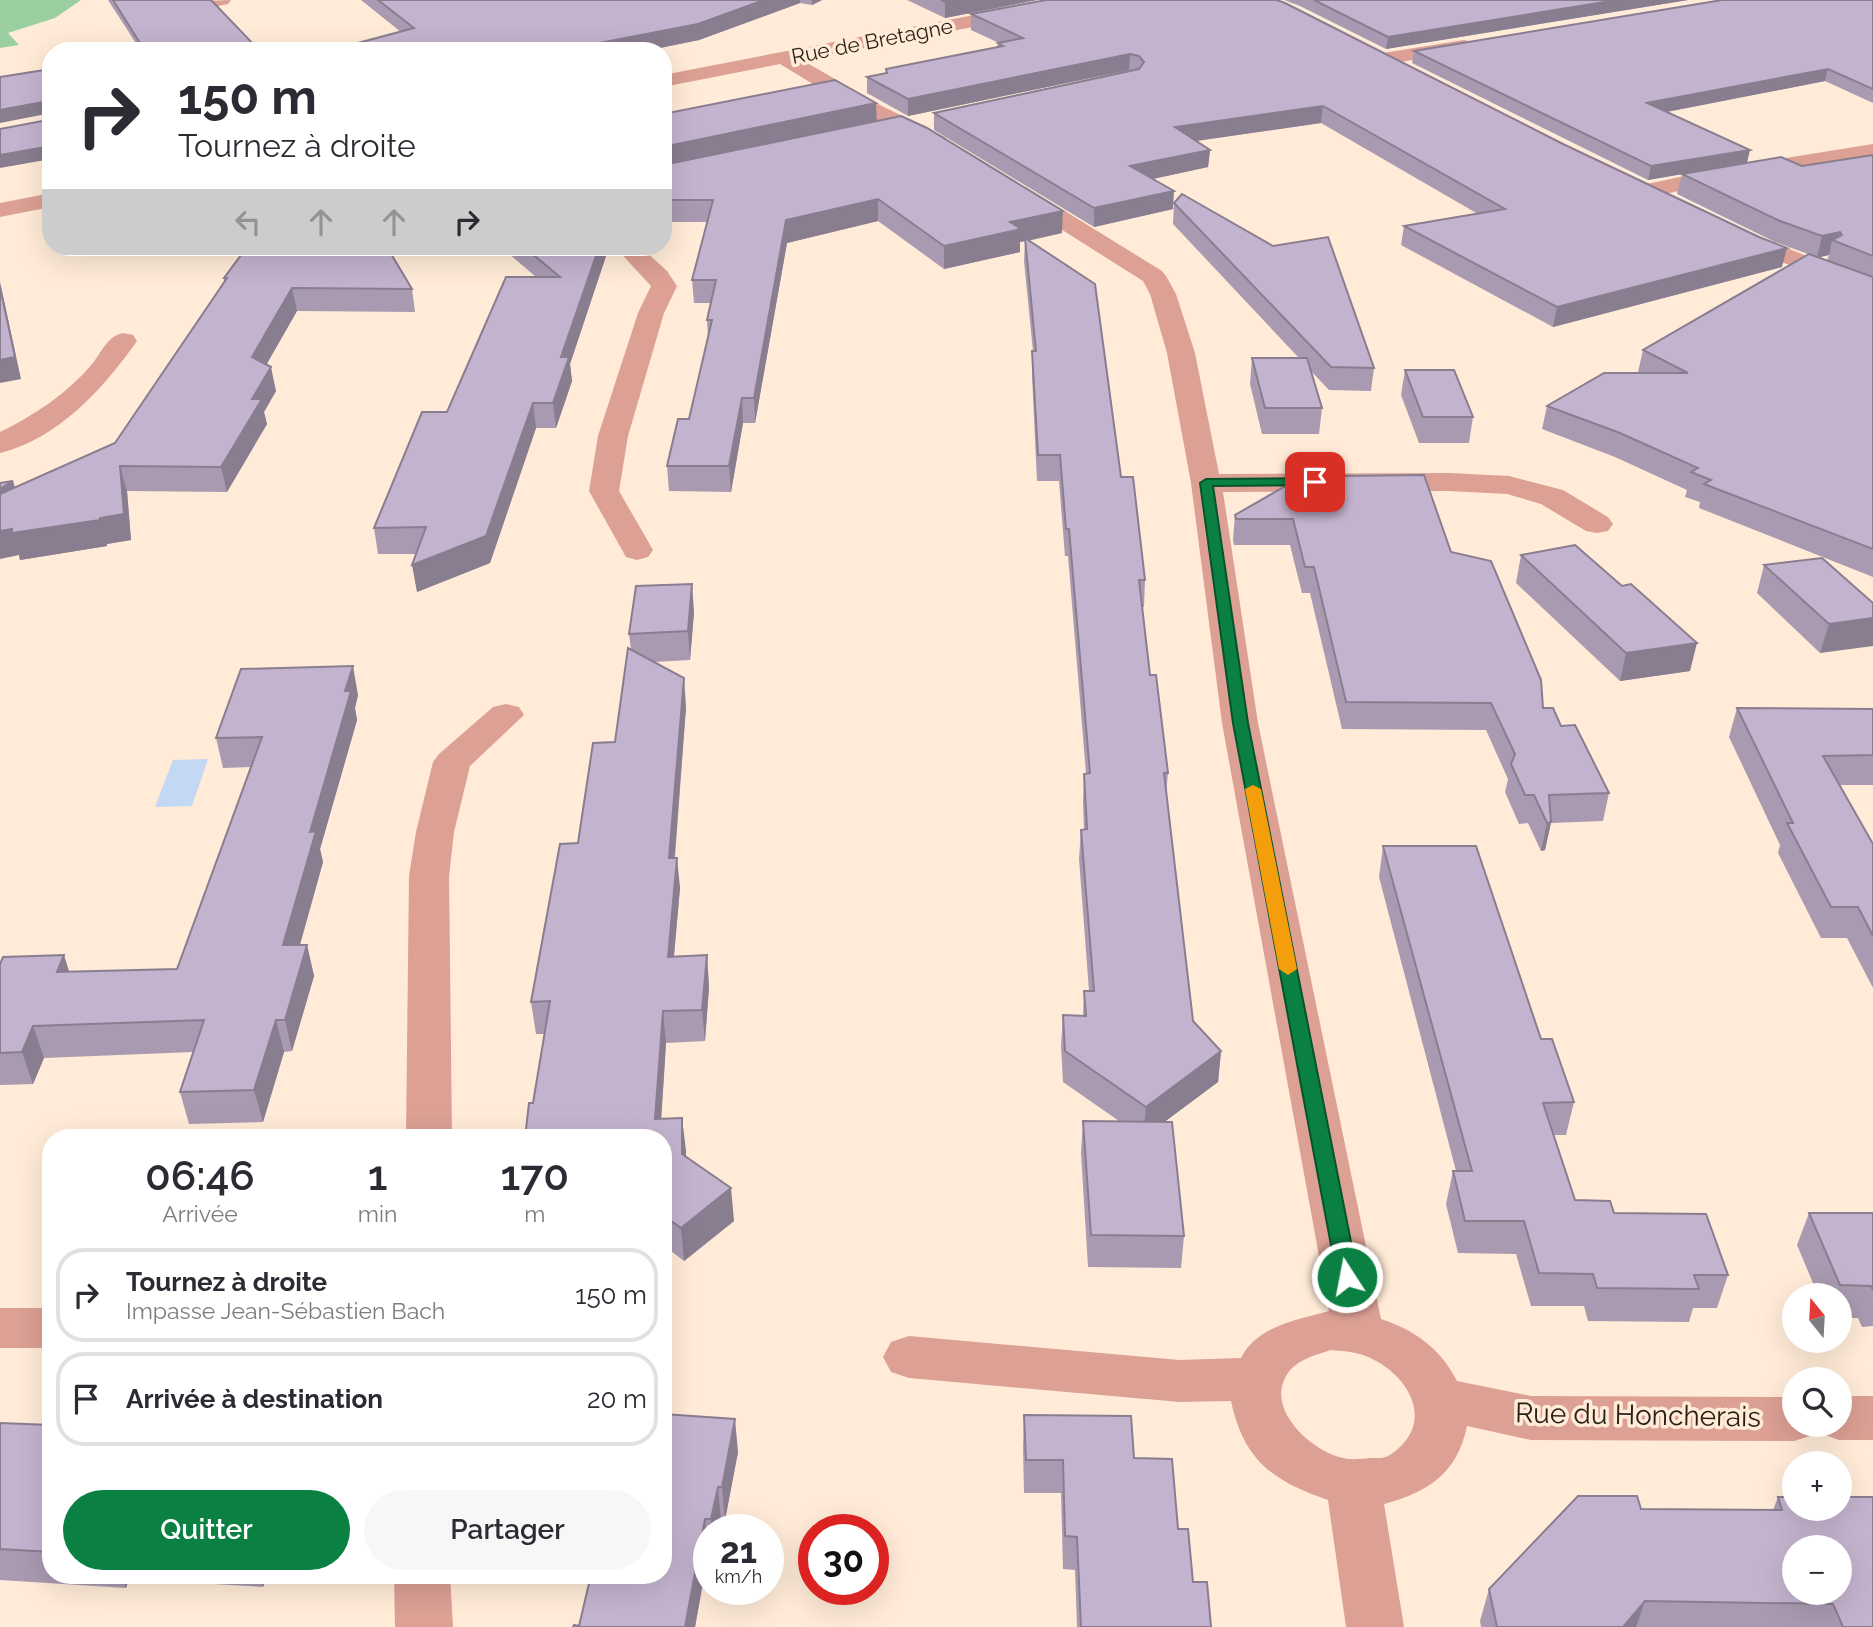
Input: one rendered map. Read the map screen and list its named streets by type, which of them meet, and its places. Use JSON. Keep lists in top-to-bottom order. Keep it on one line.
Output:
{"streets":{"street":["Rue de Bretagne","Rue du Honcherais"]},"north":"top","page":{"turn":["150 m","Tournez à droite"],"eta":["06:46","Arrivée","1","min","170","m"],"list":[{"name":"Tournez à droite","note":"Impasse Jean-Sébastien Bach","value":"150 m"},{"name":"Arrivée à destination","value":"20 m"}],"map_buttons":["+","−"],"buttons":["Quitter","Partager"],"speed":"21 km/h","limit":"30"}}
